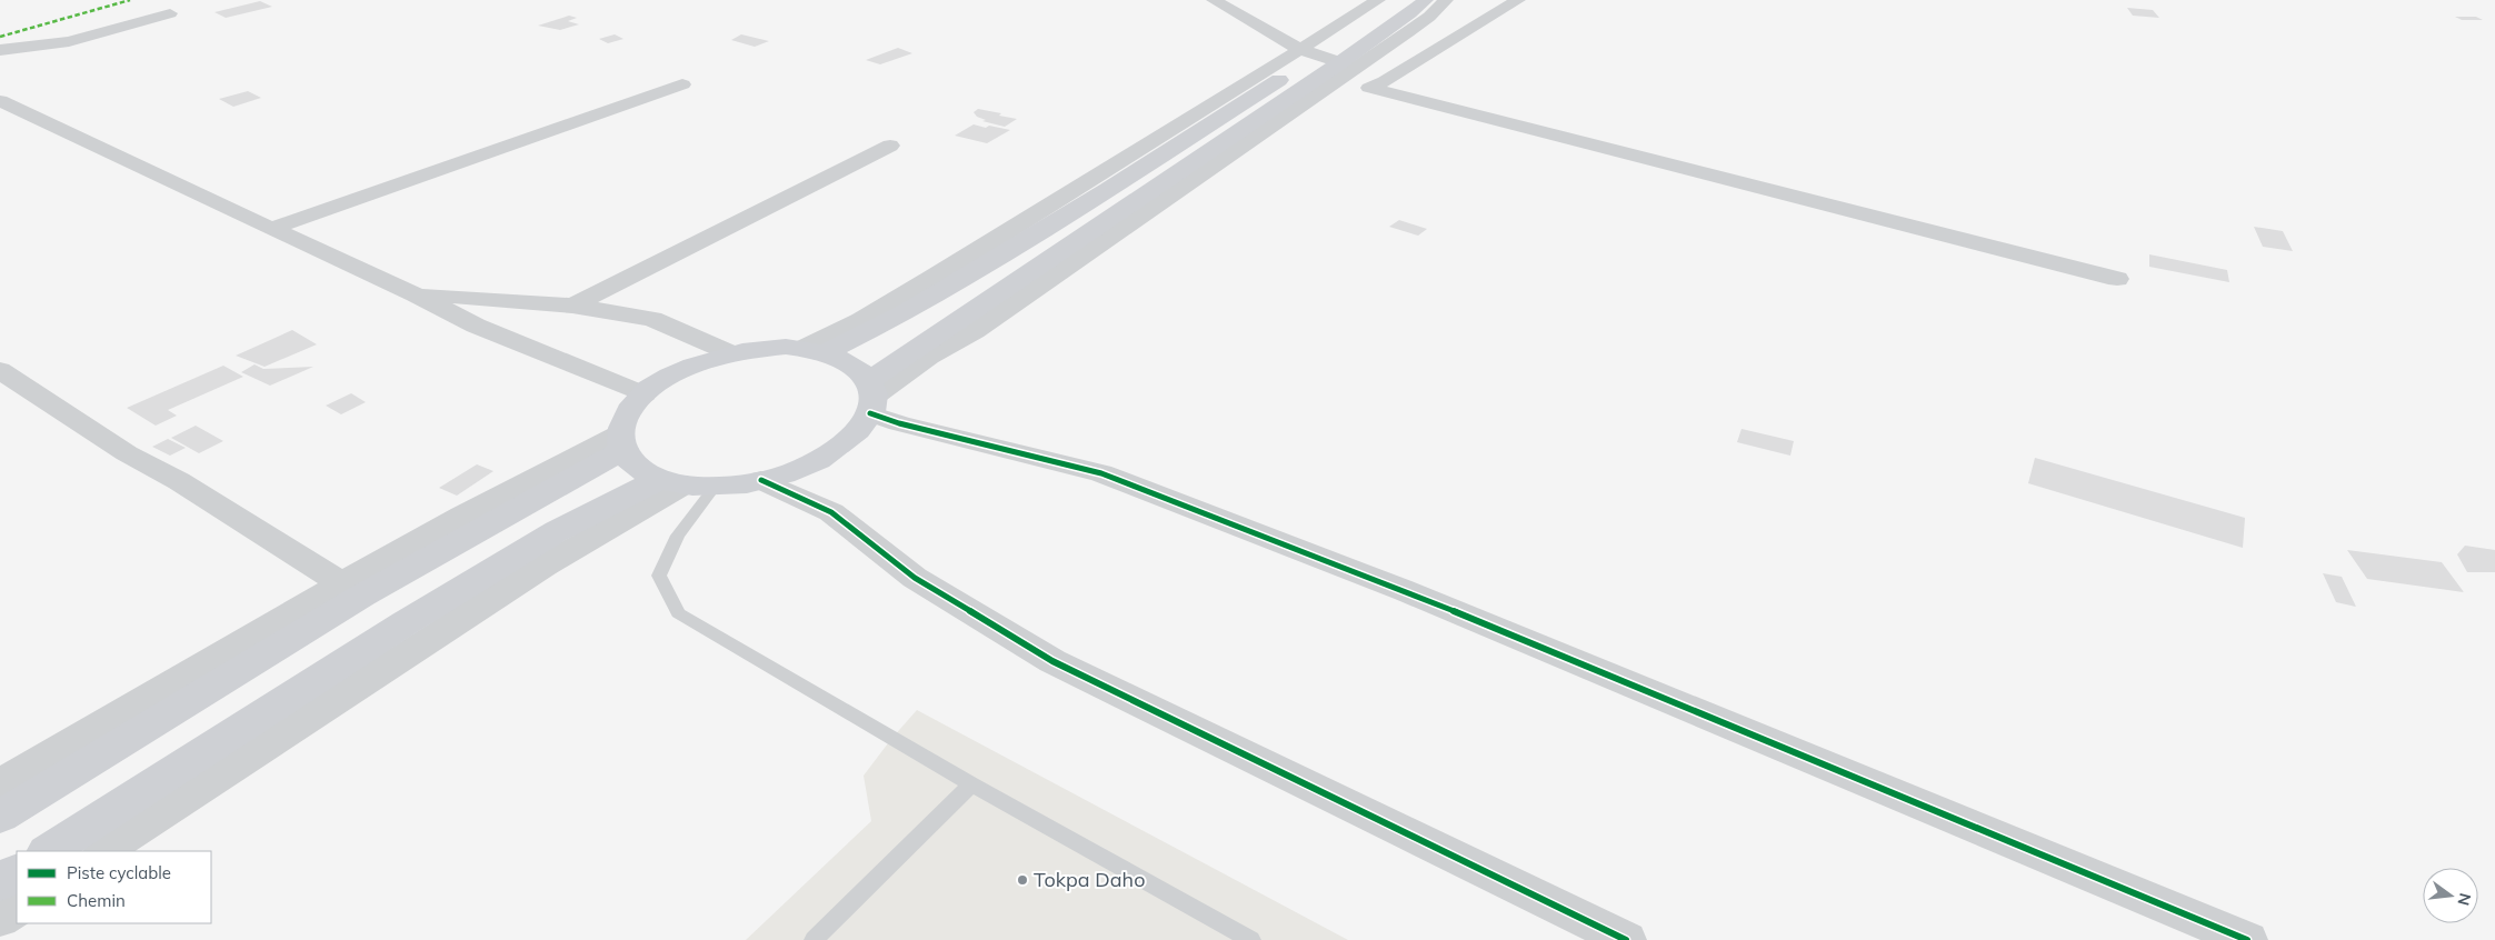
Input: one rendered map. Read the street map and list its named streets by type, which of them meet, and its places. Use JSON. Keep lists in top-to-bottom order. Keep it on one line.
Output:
{"places":["Tokpa Daho"],"legend":["Piste cyclable","Chemin"],"north":"right"}
